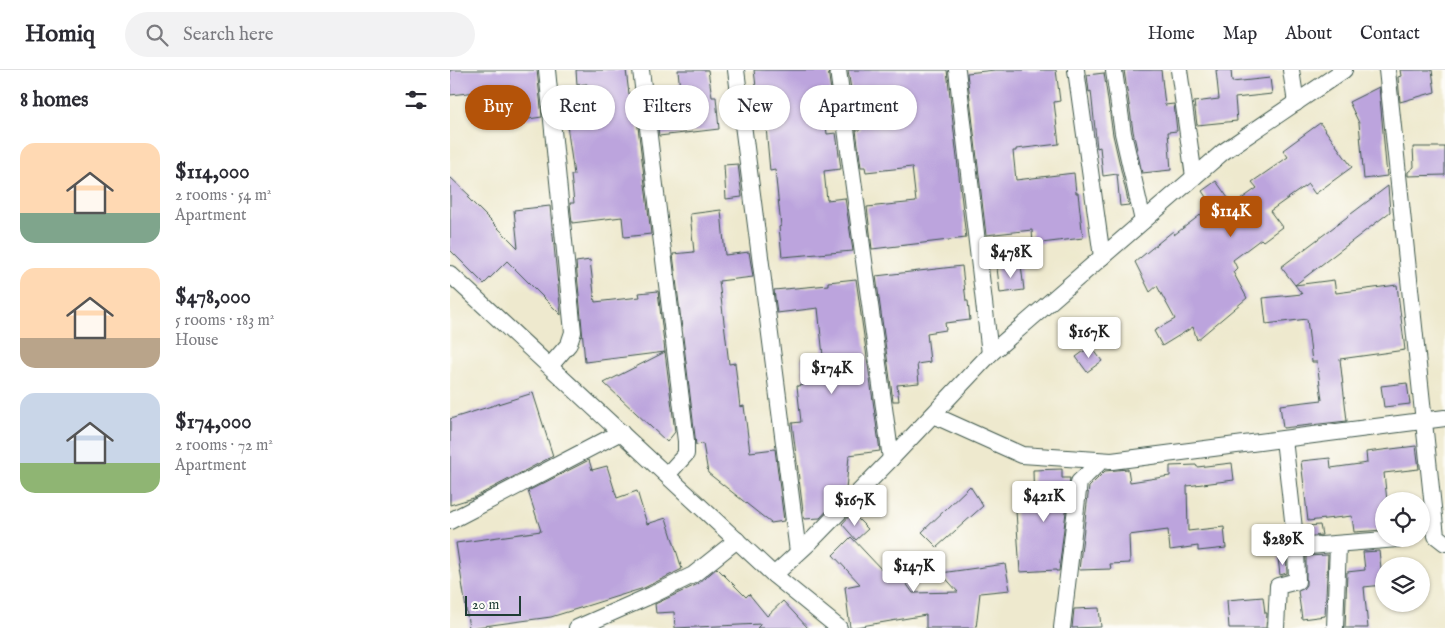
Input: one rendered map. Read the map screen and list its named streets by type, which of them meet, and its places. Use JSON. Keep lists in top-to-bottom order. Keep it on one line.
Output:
{"scale_bar":"20 m","page":{"header":"Homiq","search":"Search here","nav":["Home","Map","About","Contact"],"heading":"8 homes","chip":["Buy","Rent","Filters","New","Apartment"],"list":[{"name":"$114,000","note":"2 rooms · 54 m² · Apartment"},{"name":"$478,000","note":"5 rooms · 183 m² · House"},{"name":"$174,000","note":"2 rooms · 72 m² · Apartment"}],"price":["$114K","$478K","$167K","$174K","$421K","$167K","$289K","$147K"],"scale":"20 m"}}
